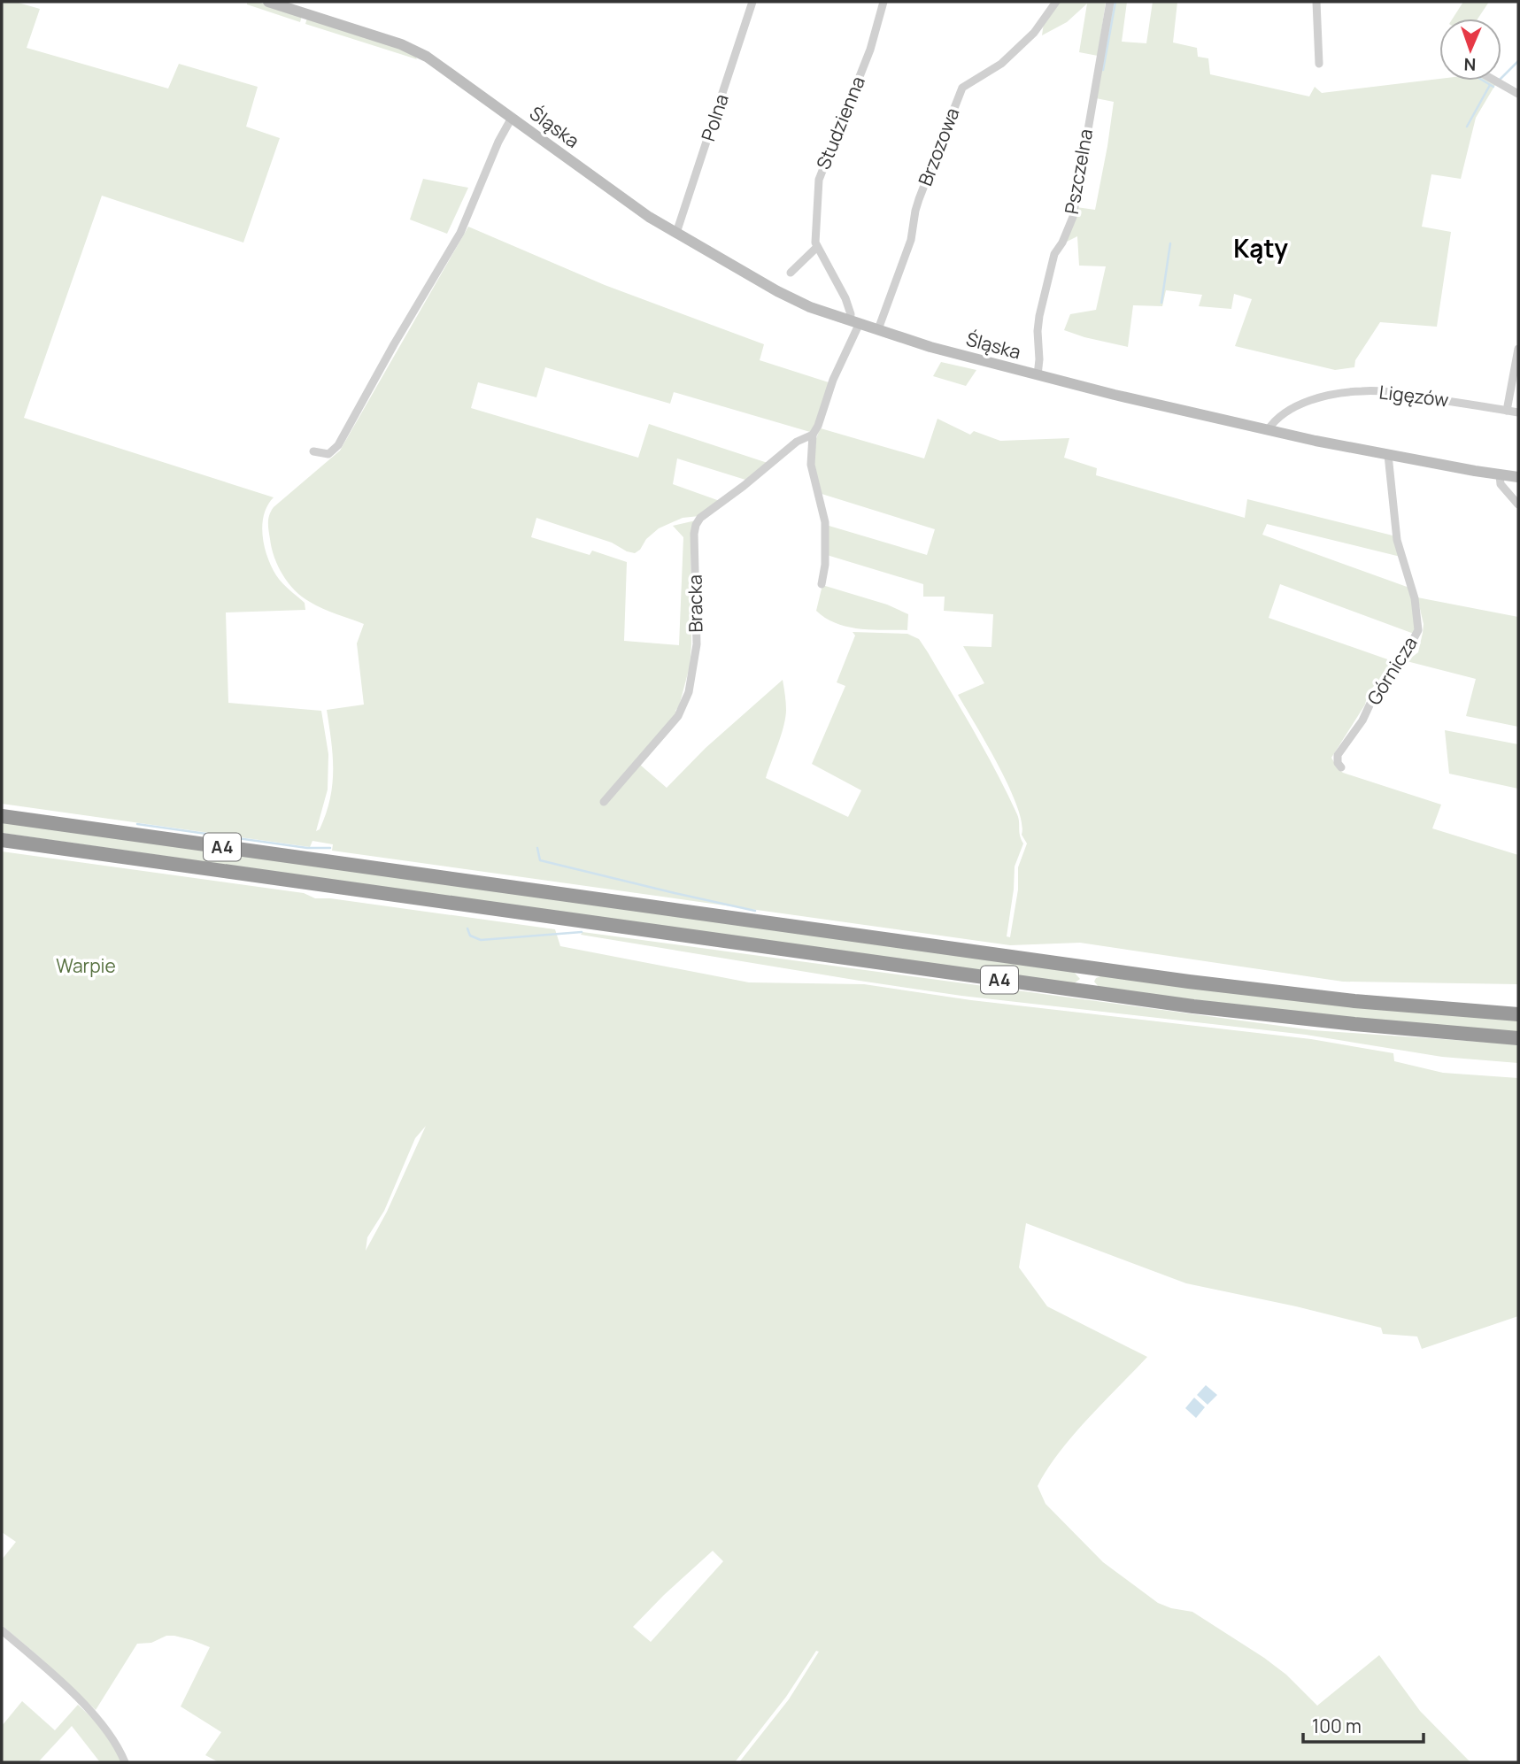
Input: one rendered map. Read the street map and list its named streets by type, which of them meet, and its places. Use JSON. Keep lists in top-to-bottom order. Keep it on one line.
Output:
{"streets":{"highway":["A4"],"main road":["Śląska"],"street":["Polna","Studzienna","Brzozowa","Pszczelna","Ligęzów","Bracka","Górnicza"]},"crossings":[["Polna","Śląska"],["Śląska","Brzozowa"],["Śląska","Pszczelna"],["Śląska","Ligęzów"],["Śląska","Górnicza"]],"districts":["Kąty"],"parks":["Warpie"],"scale_bar":"100 m","north":"bottom"}
